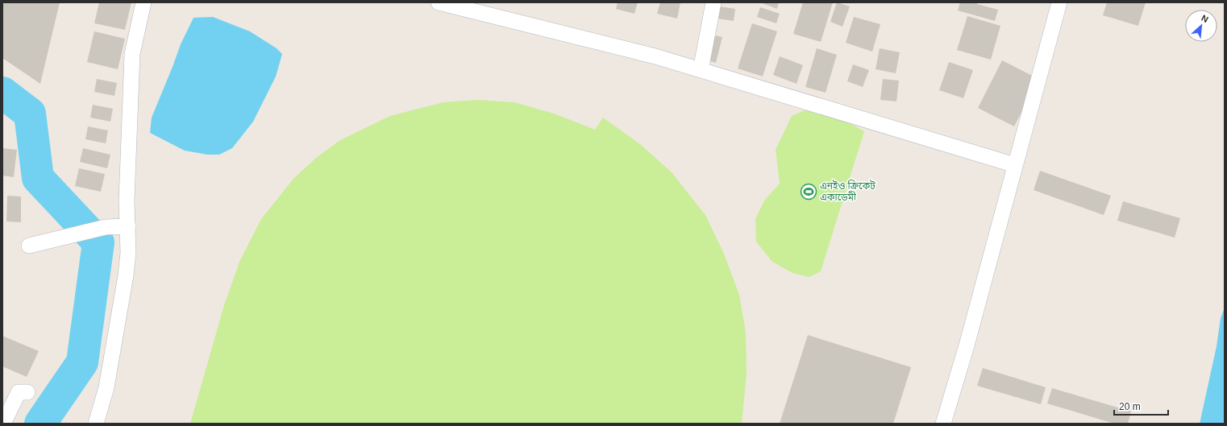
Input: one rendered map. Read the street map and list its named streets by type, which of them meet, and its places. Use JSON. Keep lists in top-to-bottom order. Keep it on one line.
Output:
{"places":{"sports":["এনইও ক্রিকেট একাডেমী"]},"scale_bar":"20 m","north":"top right"}
